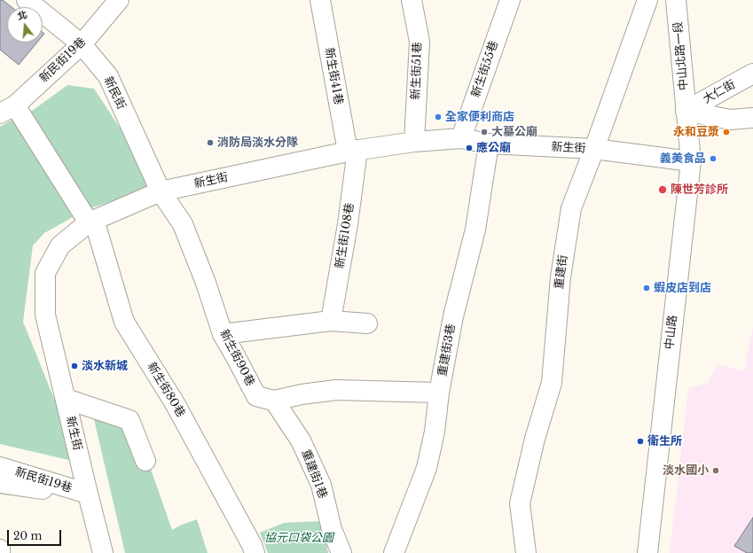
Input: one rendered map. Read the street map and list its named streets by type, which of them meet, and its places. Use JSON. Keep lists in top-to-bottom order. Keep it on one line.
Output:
{"streets":{"street":["中山北路一段","新民街19巷","新生街55巷","新生街51巷","新生街41巷","大仁街","新民街","新生街","新生街108巷","重建街","中山路","重建街3巷","新生街90巷","新生街80巷","重建街1巷"]},"crossings":[["中山北路一段","大仁街"],["中山北路一段","中山路"],["新民街19巷","新民街"],["新民街19巷","新生街"],["新民街19巷","新生街80巷"],["新生街55巷","新生街"],["新生街51巷","新生街"],["新生街41巷","新生街"],["新生街41巷","新生街108巷"],["大仁街","中山路"],["新民街","新生街"],["新民街","新生街90巷"],["新生街","新生街108巷"],["新生街","重建街"],["新生街","中山路"],["新生街","重建街3巷"],["新生街","新生街90巷"],["新生街","新生街80巷"],["重建街3巷","新生街90巷"],["新生街90巷","重建街1巷"]],"parks":["協元口袋公園"],"places":["全家便利商店","大墓公廟","永和豆漿","消防局淡水分隊","應公廟","義美食品","陳世芳診所","蝦皮店到店","淡水新城","衛生所","淡水國小"],"scale_bar":"20 m","north":"top"}
